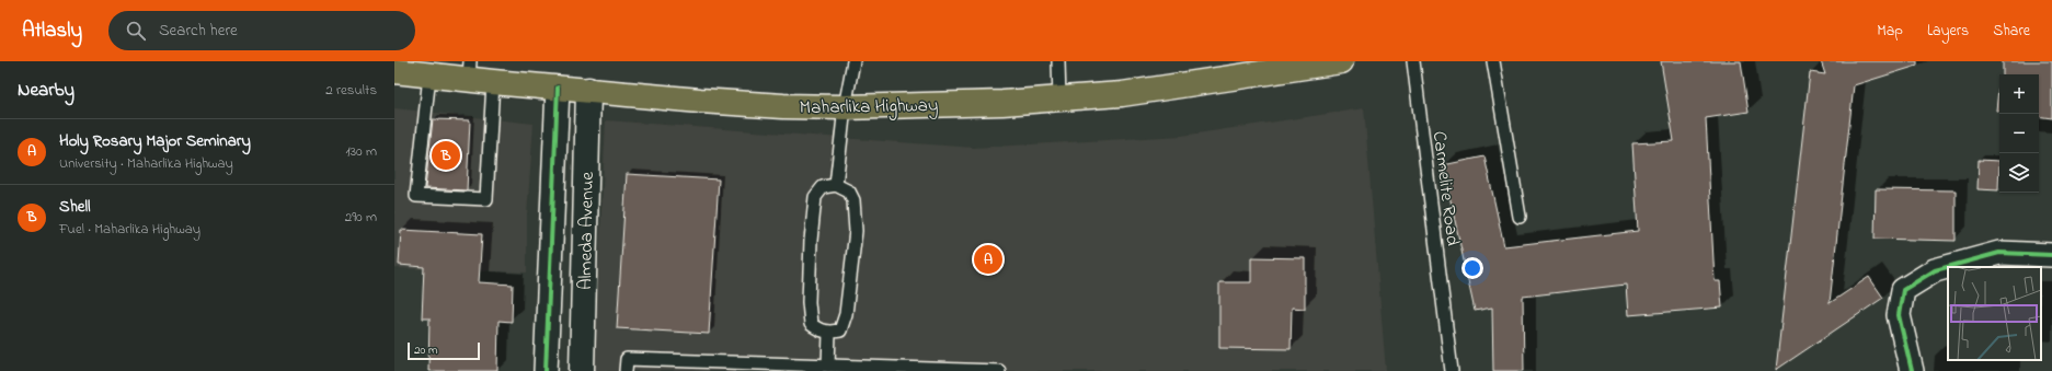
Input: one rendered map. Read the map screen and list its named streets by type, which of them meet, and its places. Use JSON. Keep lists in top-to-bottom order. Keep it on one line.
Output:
{"streets":{"main road":["Maharlika Highway","Almeda Avenue"],"lane":["Carmelite Road"]},"crossings":[["Maharlika Highway","Almeda Avenue"]],"scale_bar":"20 m","page":{"header":"Atlasly","search":"Search here","nav":["Map","Layers","Share"],"heading":["Nearby","2 results"],"map_buttons":["+","−"],"list":[{"mark":"A","name":"Holy Rosary Major Seminary","note":"University · Maharlika Highway","value":"130 m"},{"mark":"B","name":"Shell","note":"Fuel · Maharlika Highway","value":"290 m"}],"pins":["B","A"],"scale":"20 m"}}
